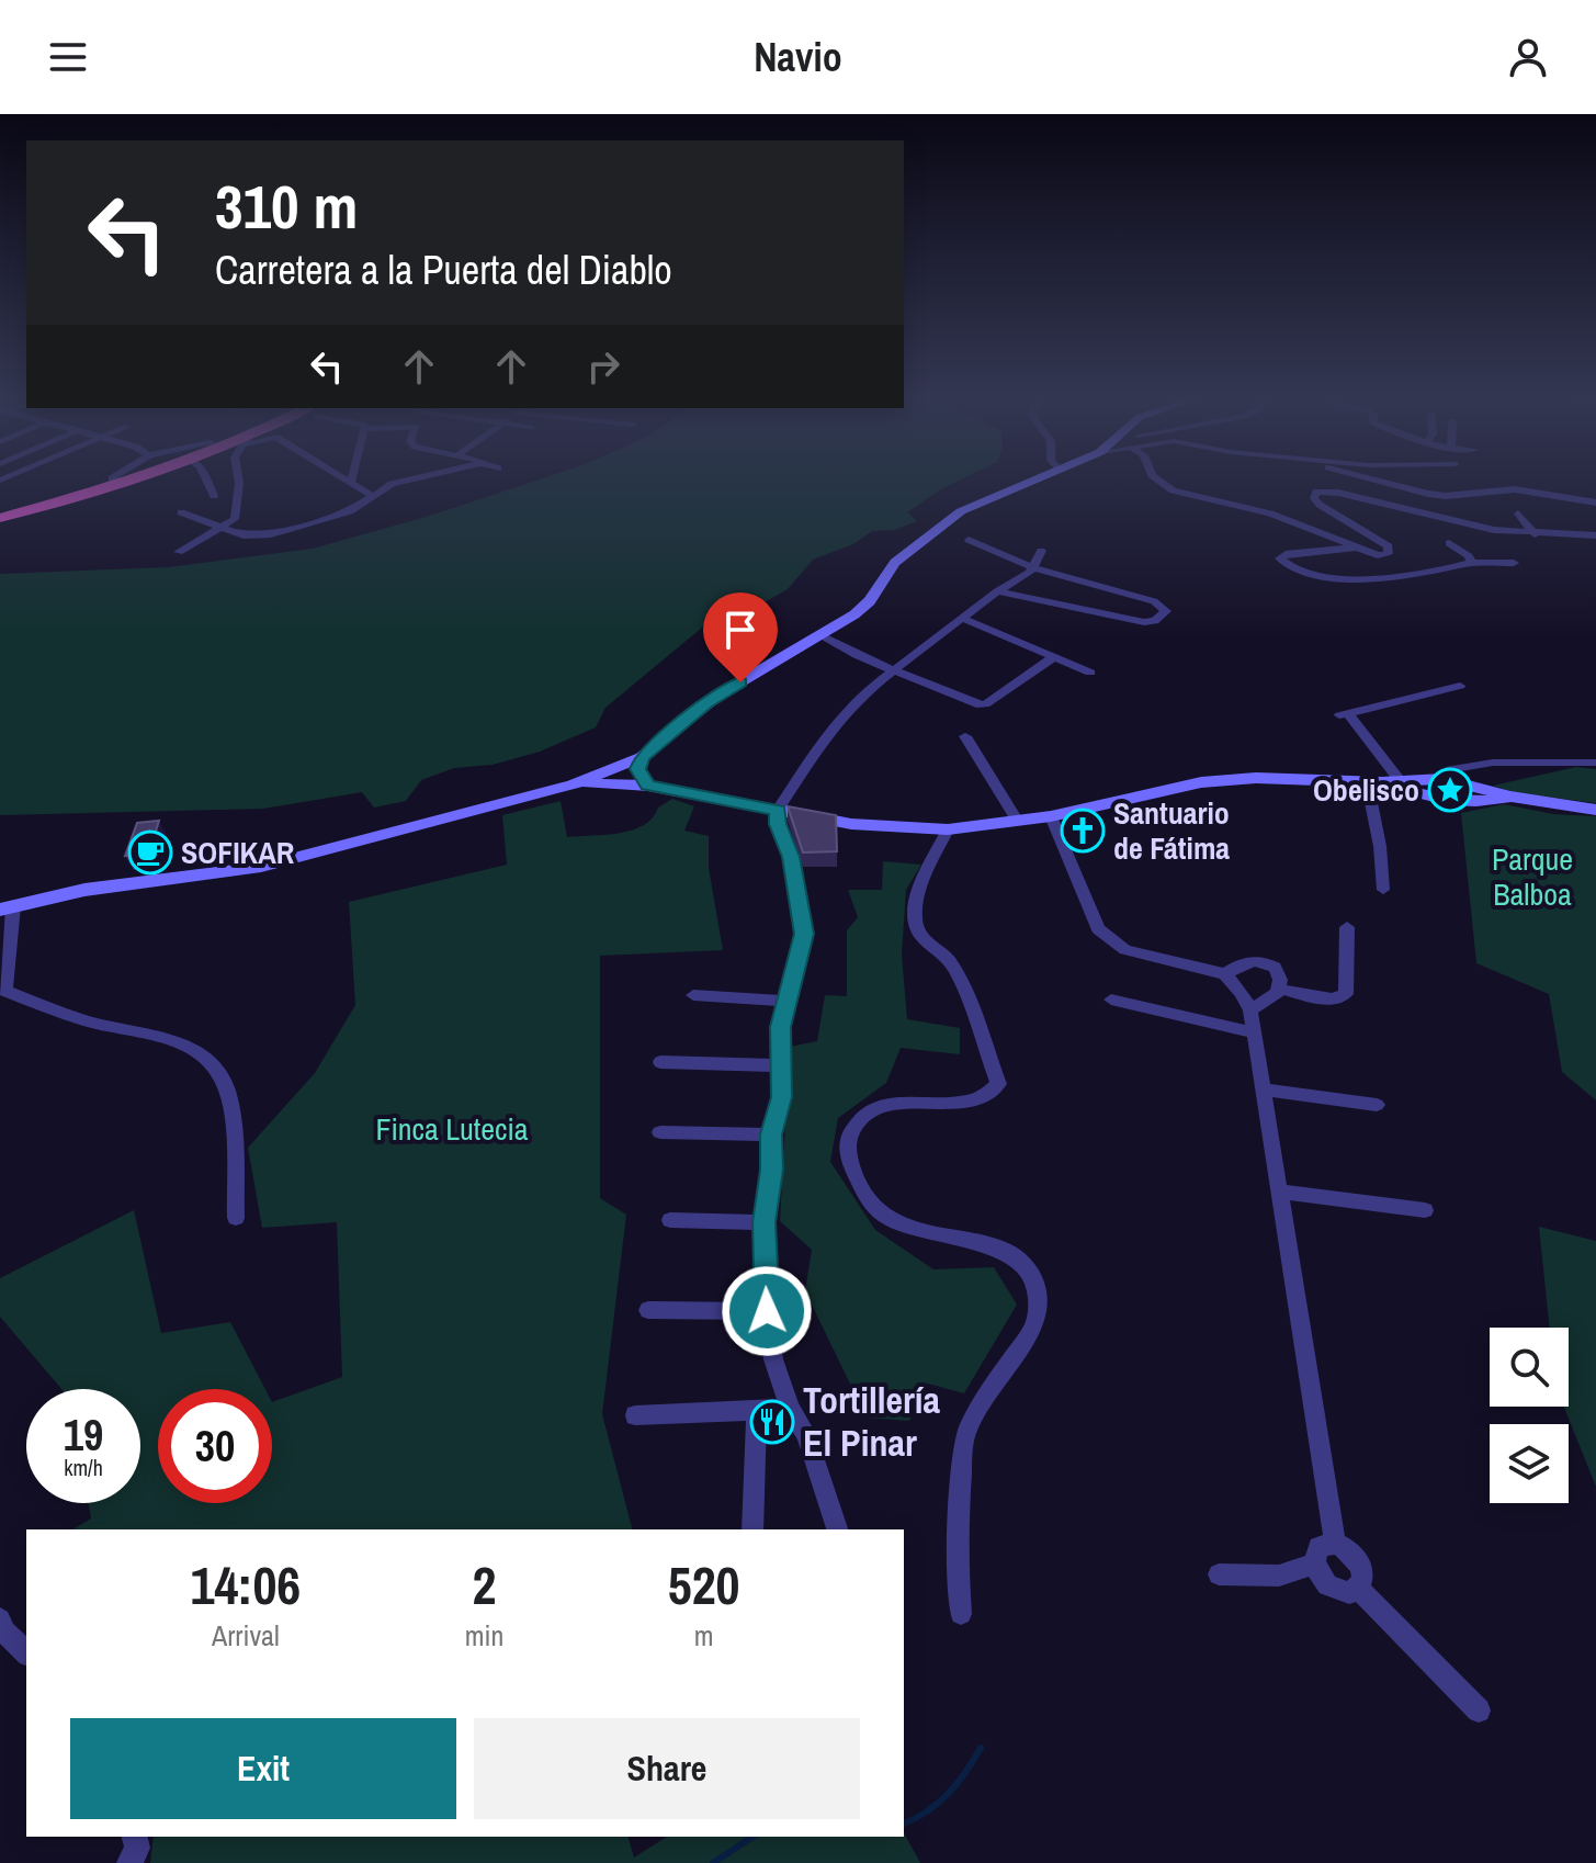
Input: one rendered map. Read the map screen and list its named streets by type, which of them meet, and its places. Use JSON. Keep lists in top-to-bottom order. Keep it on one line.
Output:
{"parks":["Parque Balboa","Finca Lutecia"],"places":{"place":["Obelisco"],"church":["Santuario de Fátima"],"cafe":["SOFIKAR"],"restaurant":["Tortillería El Pinar"]},"page":{"header":"Navio","turn":["310 m","Carretera a la Puerta del Diablo"],"speed":"19 km/h","limit":"30","eta":["14:06","Arrival","2","min","520","m"],"buttons":["Exit","Share"]}}
